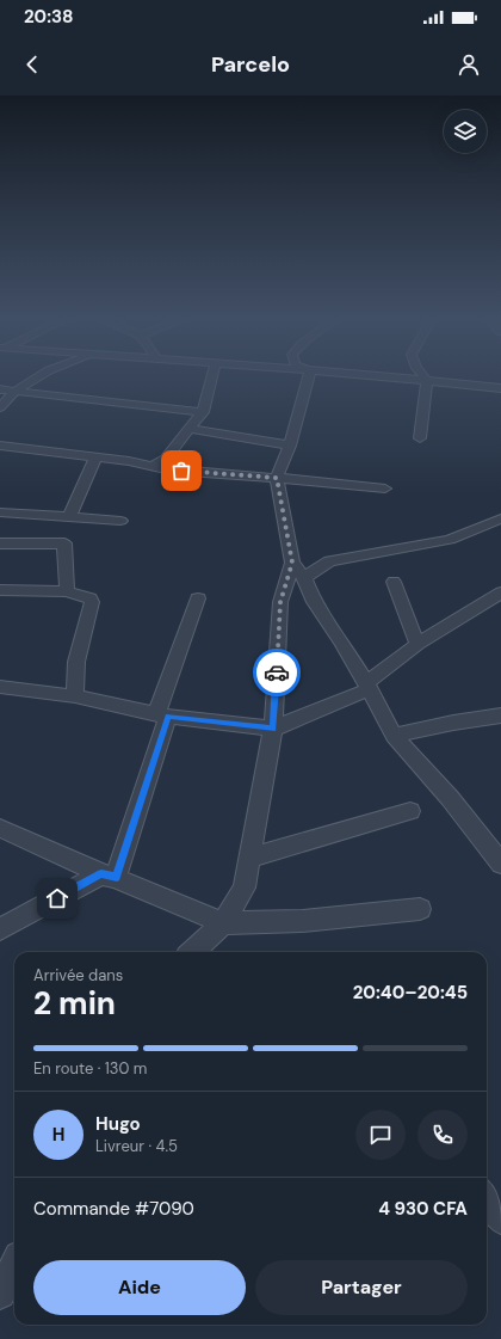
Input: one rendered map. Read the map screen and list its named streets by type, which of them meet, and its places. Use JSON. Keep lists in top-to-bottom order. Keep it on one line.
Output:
{"page":{"status":"20:38","header":"Parcelo","heading":["2 min","Arrivée dans","20:40–20:45"],"panel":["Hugo","Livreur · 4.5","Commande #7090","4 930 CFA"],"bar":"En route · 130 m","round":"H","buttons":["Aide","Partager"]}}
